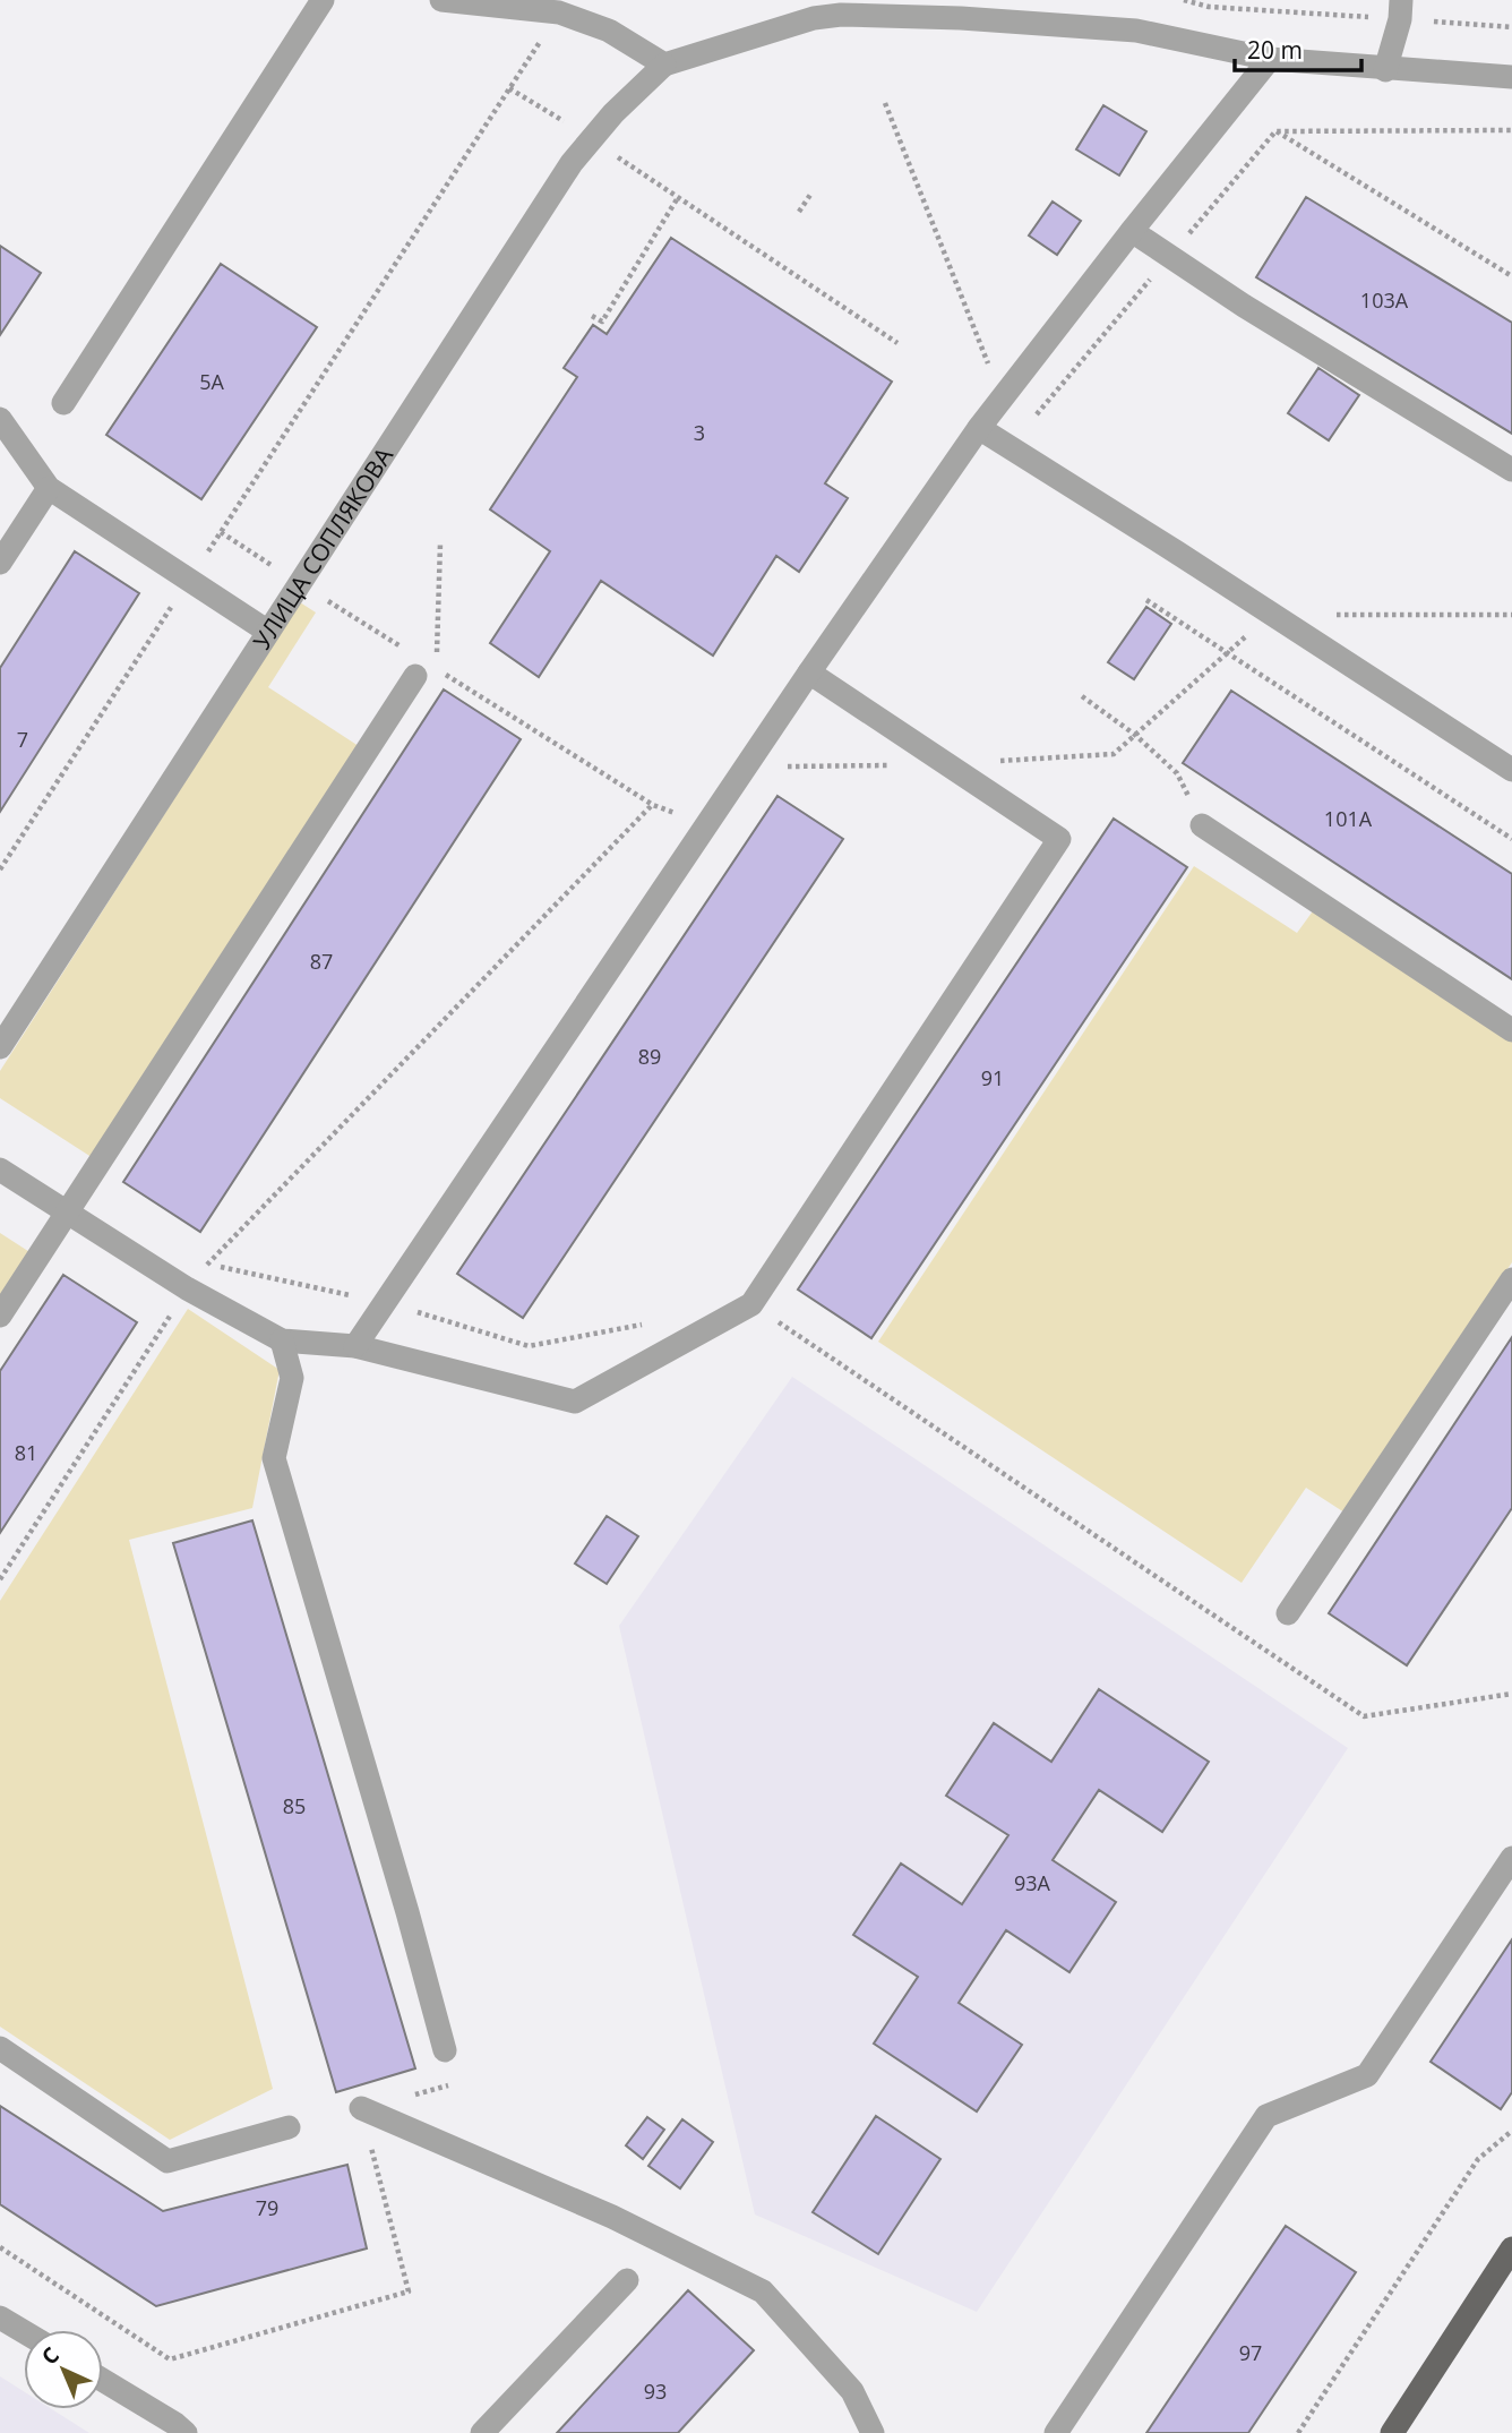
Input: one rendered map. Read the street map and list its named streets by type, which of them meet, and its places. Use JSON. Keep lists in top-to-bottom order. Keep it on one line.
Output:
{"streets":{"street":["УЛИЦА СОПЛЯКОВА"]},"house_numbers":["103А","5А","3","7","101А","87","89","91","81","85","93А","79","97","93"],"scale_bar":"20 m","north":"top left"}
